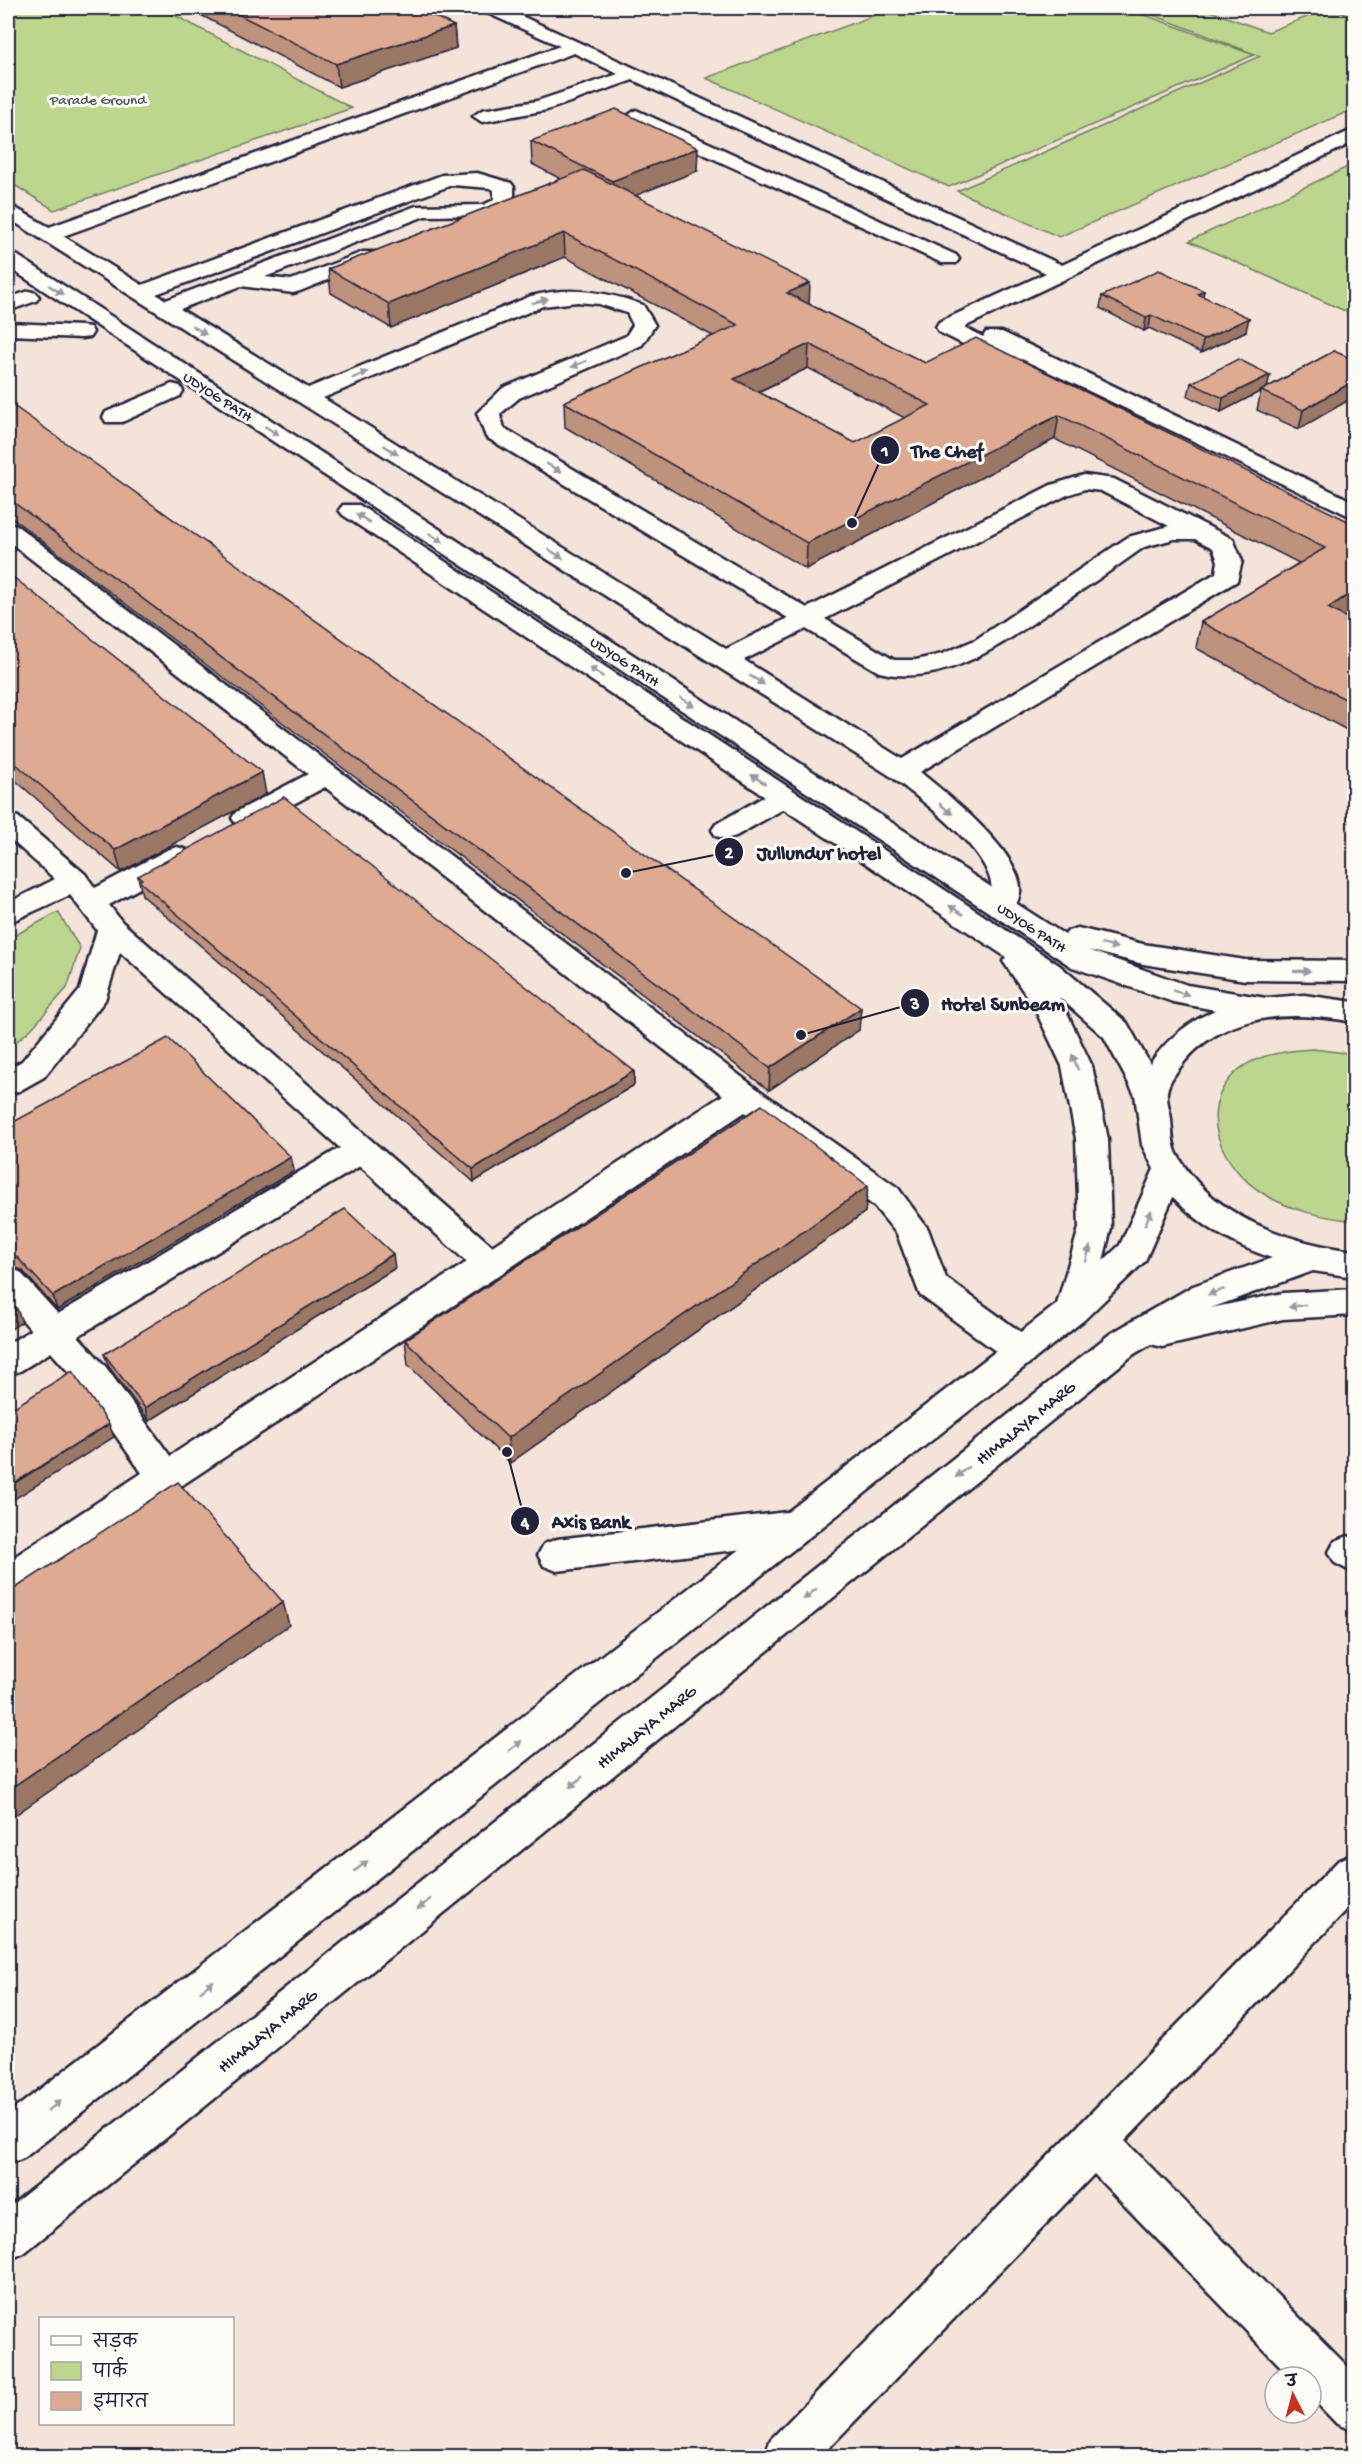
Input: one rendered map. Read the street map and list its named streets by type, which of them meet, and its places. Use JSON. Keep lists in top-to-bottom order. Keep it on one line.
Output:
{"streets":{"street":["UDYOG PATH","HIMALAYA MARG"]},"parks":["Parade Ground"],"places":["The Chef","Jullundur hotel","Hotel Sunbeam","Axis Bank"],"legend":["सड़क","पार्क","इमारत"],"north":"top"}
